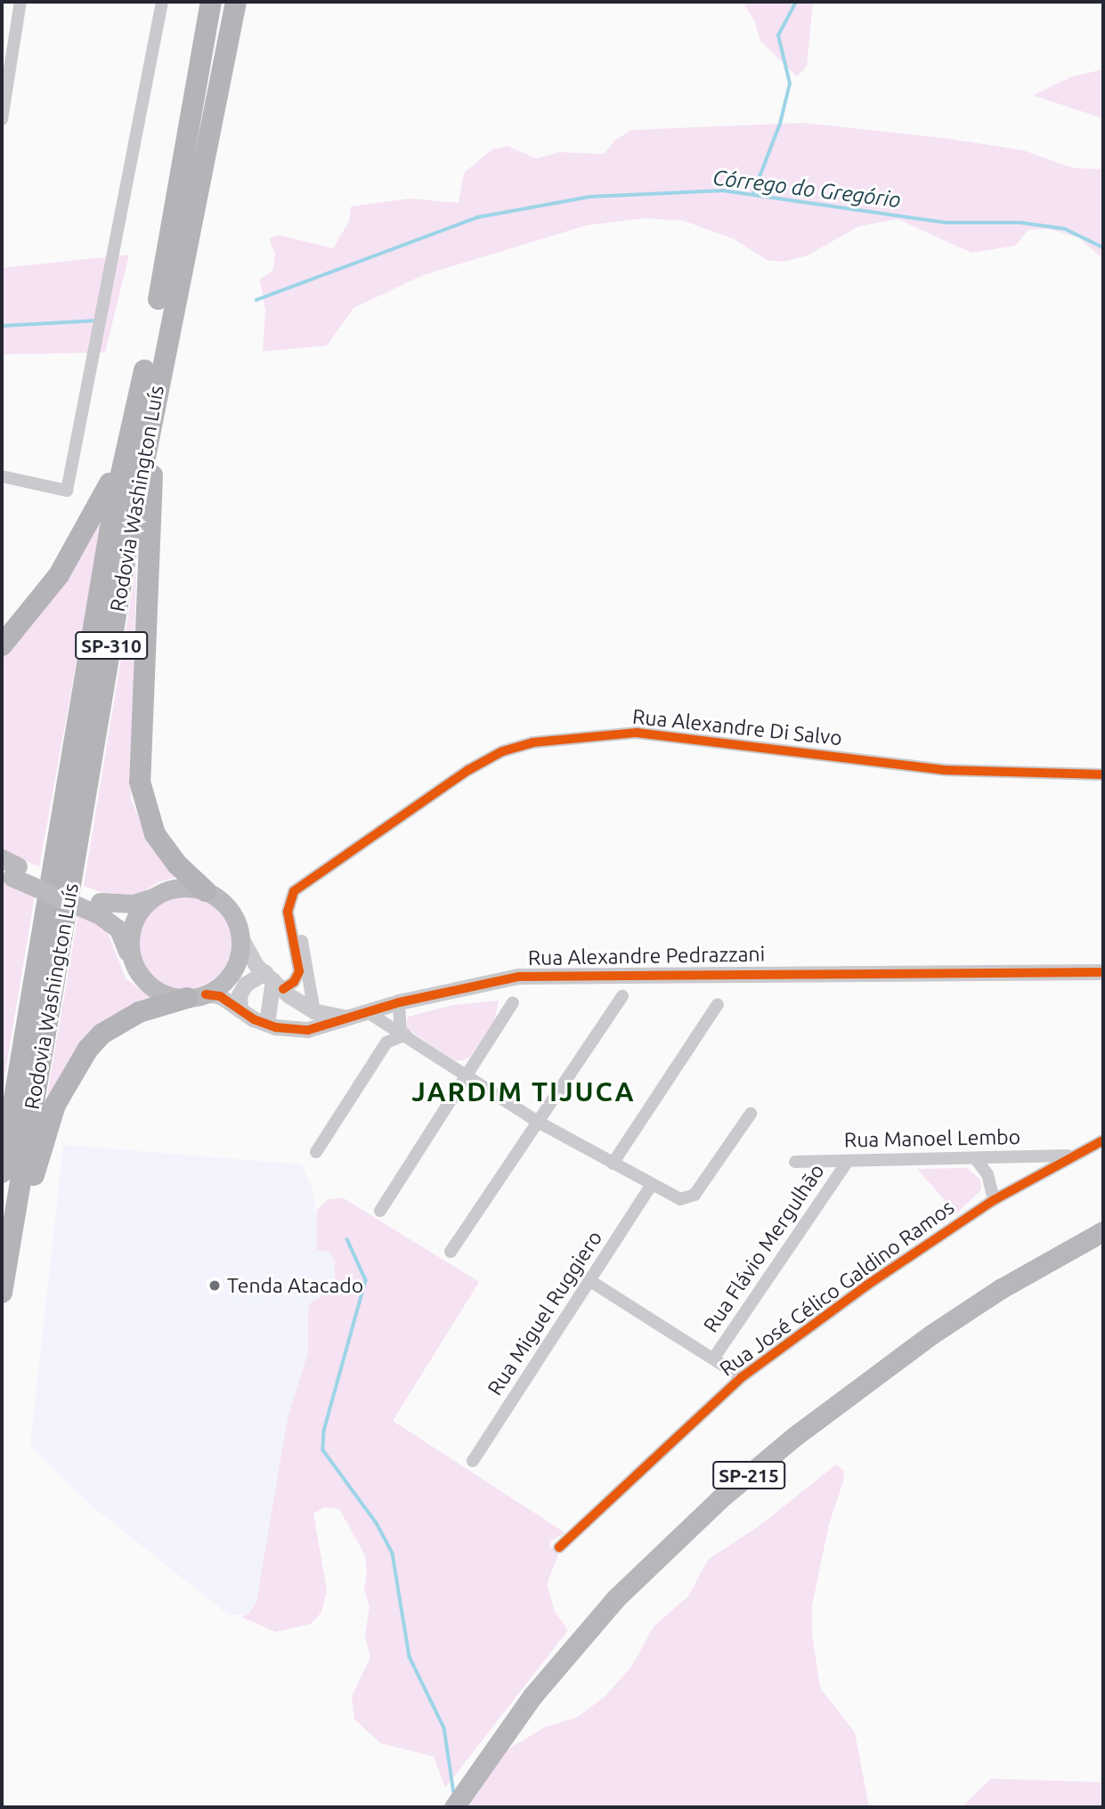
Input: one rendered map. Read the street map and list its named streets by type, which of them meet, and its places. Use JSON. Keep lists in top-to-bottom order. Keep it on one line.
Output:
{"streets":{"highway":["Rodovia Washington Luís","SP-310","SP-215"],"street":["Rua Alexandre Di Salvo","Rua Alexandre Pedrazzani","Rua Manoel Lembo","Rua Flávio Mergulhão","Rua José Célico Galdino Ramos","Rua Miguel Ruggiero"]},"crossings":[["Rua Manoel Lembo","Rua Flávio Mergulhão"],["Rua Manoel Lembo","Rua José Célico Galdino Ramos"]],"districts":["JARDIM TIJUCA"],"water":["Córrego do Gregório"],"places":["Tenda Atacado"]}
